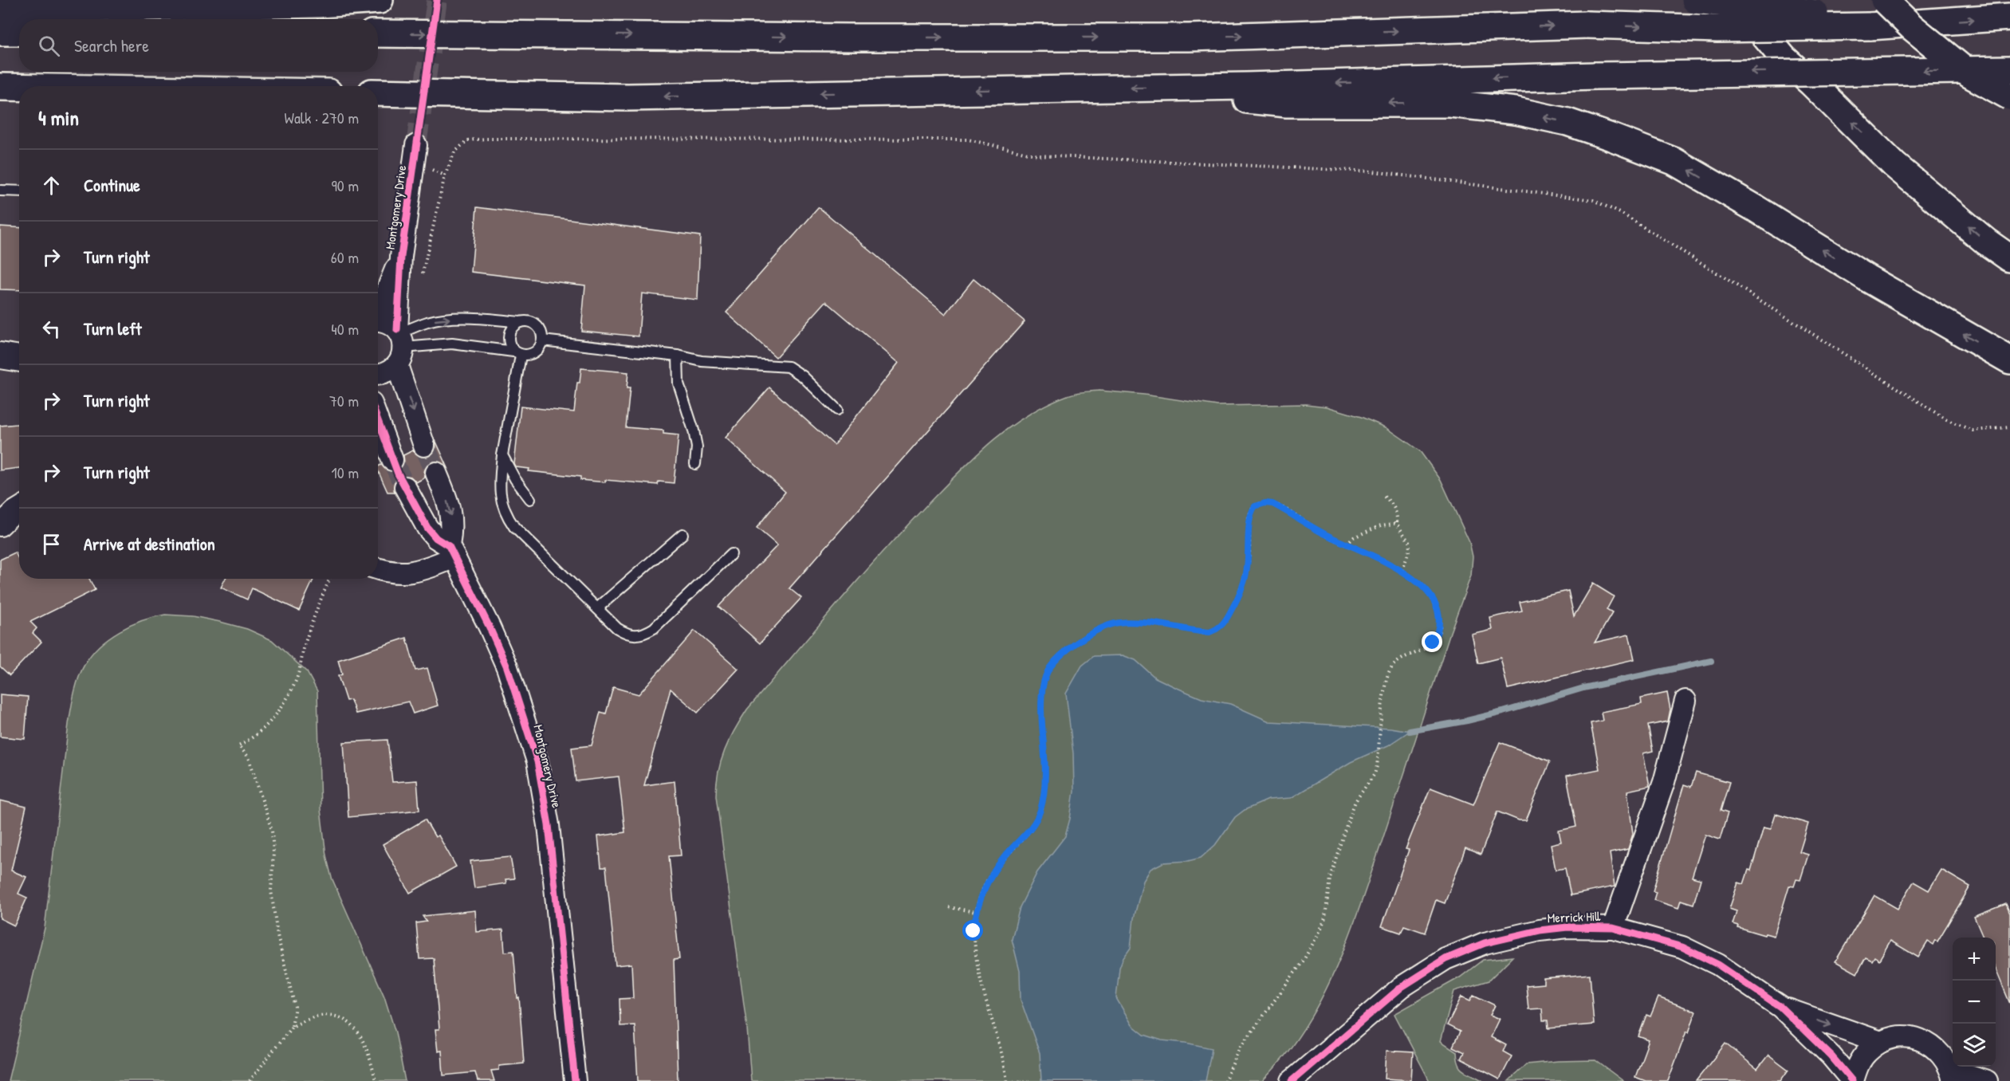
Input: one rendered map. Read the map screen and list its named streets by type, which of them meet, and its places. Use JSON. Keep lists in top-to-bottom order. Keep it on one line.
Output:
{"streets":{"street":["Montgomery Drive","Merrick Hill"]},"page":{"search":"Search here","heading":["4 min","Walk · 270 m"],"list":[["Continue","90 m"],["Turn right","60 m"],["Turn left","40 m"],["Turn right","70 m"],["Turn right","10 m"],"Arrive at destination"],"map_buttons":["+","−"]}}
